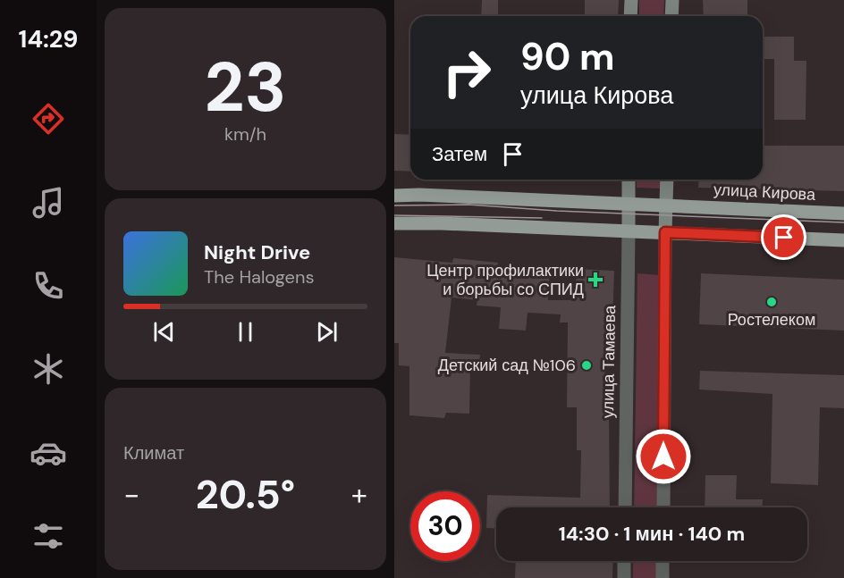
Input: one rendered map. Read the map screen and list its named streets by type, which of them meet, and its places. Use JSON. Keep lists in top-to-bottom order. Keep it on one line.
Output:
{"streets":{"main road":["улица Кирова","улица Тамаева"]},"crossings":[["улица Кирова","улица Тамаева"]],"places":{"health":["Центр профилактики и борьбы со СПИД"],"other":["Ростелеком","Детский сад №106"]},"page":{"tabs":"14:29","tile":[["23","km/h"],"Климат"],"turn":["90 m","улица Кирова"],"then":"Затем","song":["Night Drive","The Halogens"],"heat":["−","20.5°","+"],"limit":"30","trip":"14:30 · 1 мин · 140 m"}}
